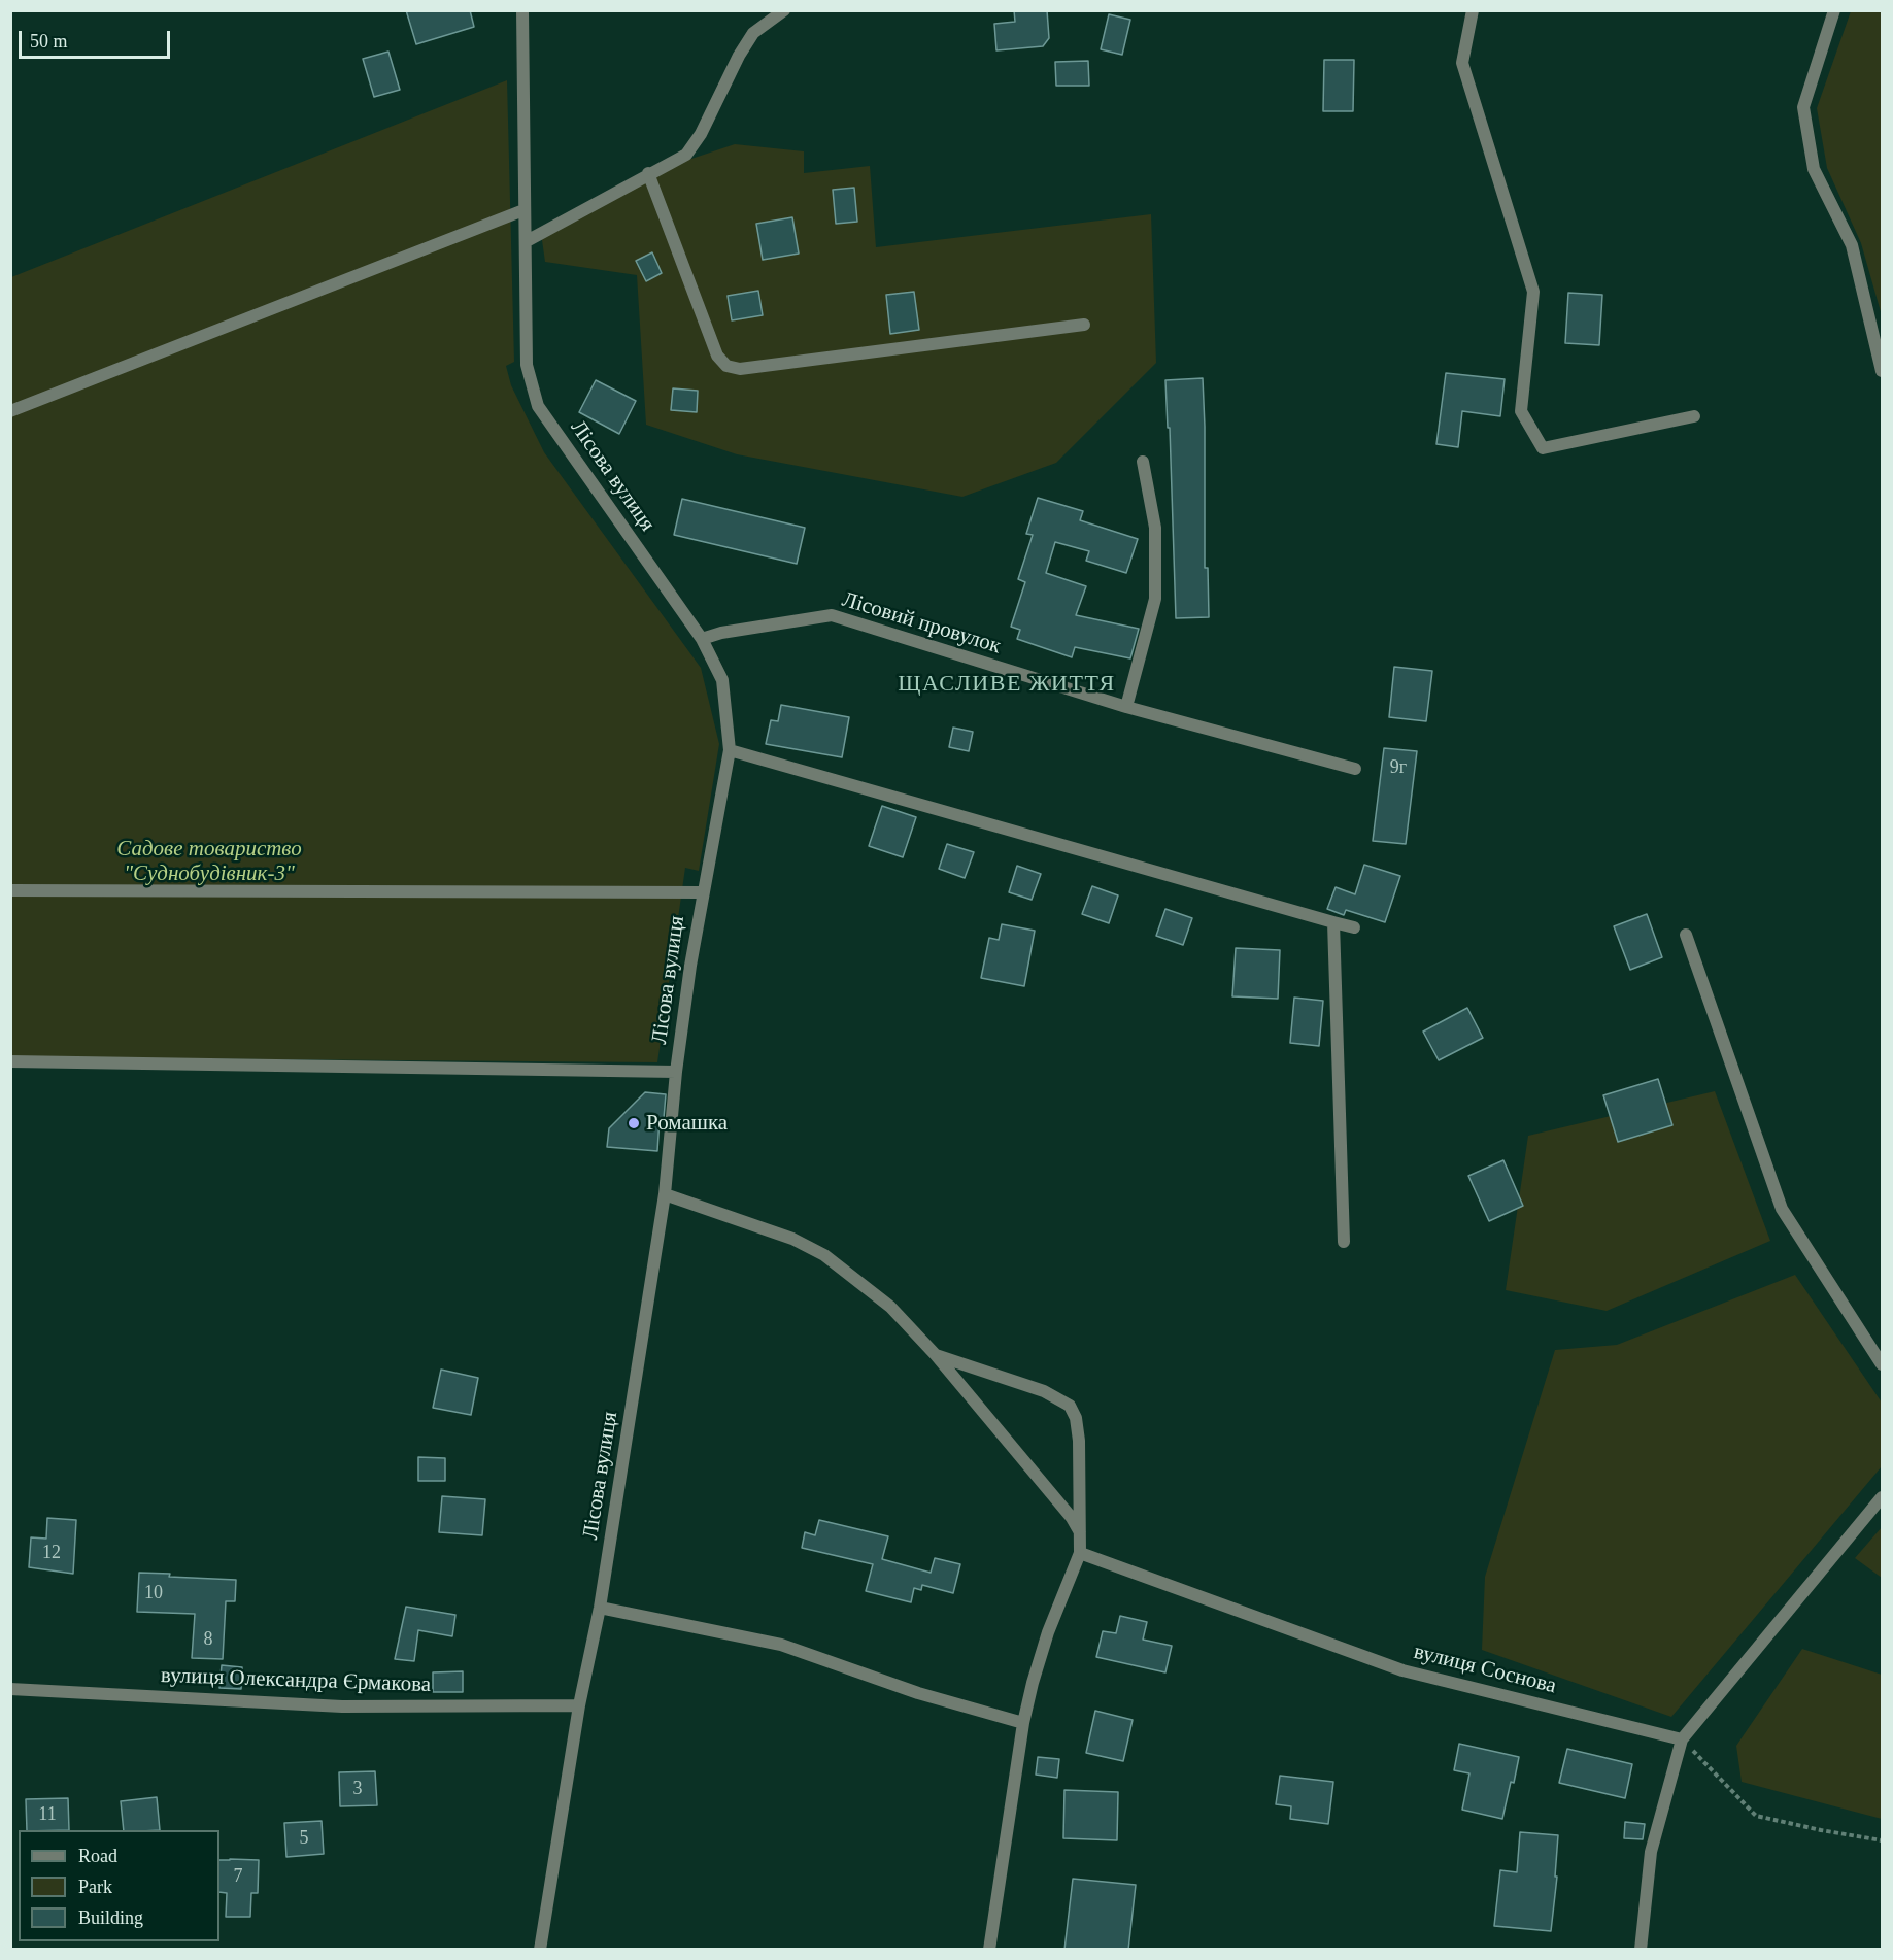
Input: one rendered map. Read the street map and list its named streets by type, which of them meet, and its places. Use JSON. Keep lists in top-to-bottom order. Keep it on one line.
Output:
{"streets":{"street":["Лісова вулиця","Лісовий провулок","вулиця Соснова","вулиця Олександра Єрмакова"]},"crossings":[["Лісова вулиця","Лісовий провулок"],["Лісова вулиця","вулиця Олександра Єрмакова"]],"districts":["ЩАСЛИВЕ ЖИТТЯ"],"parks":["Садове товариство \"Суднобудівник-3\""],"places":["Ромашка"],"house_numbers":["9г","12","10","8","3","11","5","7"],"legend":["Road","Park","Building"],"scale_bar":"50 m"}
